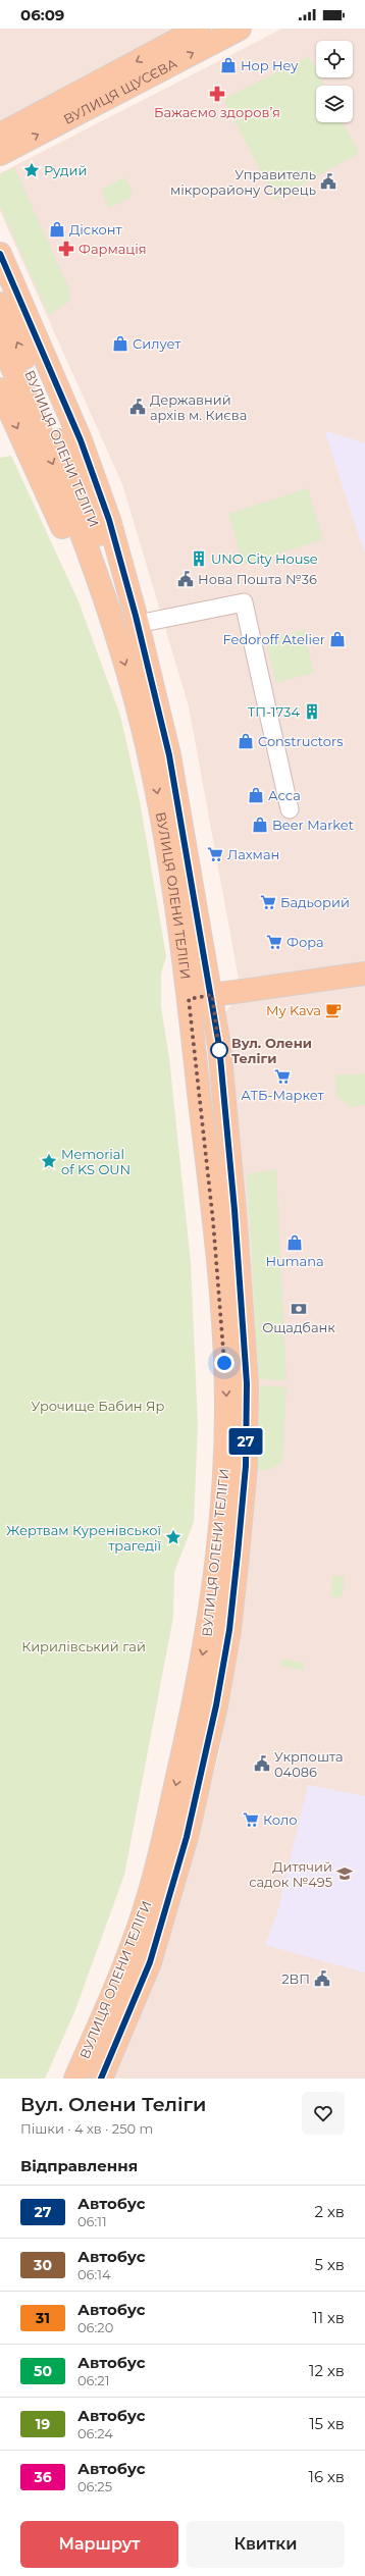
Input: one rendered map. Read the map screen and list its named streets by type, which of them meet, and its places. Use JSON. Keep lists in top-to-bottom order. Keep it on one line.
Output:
{"streets":{"main road":["ВУЛИЦЯ ЩУСЄВА","ВУЛИЦЯ ОЛЕНИ ТЕЛІГИ"]},"parks":["Урочище Бабин Яр","Кирилівський гай"],"places":{"shop":["Hop Hey","Дісконт","Силует","Fedoroff Atelier","Constructors","Асса","Beer Market","Humana"],"pharmacy":["Бажаємо здоровʼя","Фармація"],"place":["Рудий","Memorial of KS OUN","Жертвам Куренівської трагедії"],"public building":["Управитель мікрорайону Сирець","Державний архів м. Києва","Нова Пошта №36","Укрпошта 04086","2ВП"],"building":["UNO City House","ТП-1734"],"supermarket":["Лахман","Бадьорий","Фора","АТБ-Маркет","Коло"],"cafe":["My Kava"],"other":["Вул. Олени Теліги"],"bank":["Ощадбанк"],"school or university":["Дитячий садок №495"]},"lines":["bus line 27"],"page":{"status":"06:09","on_map":"27","heading":[["Вул. Олени Теліги","Пішки · 4 хв · 250 m"],"Відправлення"],"list":[{"mark":"27","name":"Автобус","note":"06:11","value":"2 хв"},{"mark":"30","name":"Автобус","note":"06:14","value":"5 хв"},{"mark":"31","name":"Автобус","note":"06:20","value":"11 хв"},{"mark":"50","name":"Автобус","note":"06:21","value":"12 хв"},{"mark":"19","name":"Автобус","note":"06:24","value":"15 хв"},{"mark":"36","name":"Автобус","note":"06:25","value":"16 хв"}],"buttons":["Маршрут","Квитки"]}}
